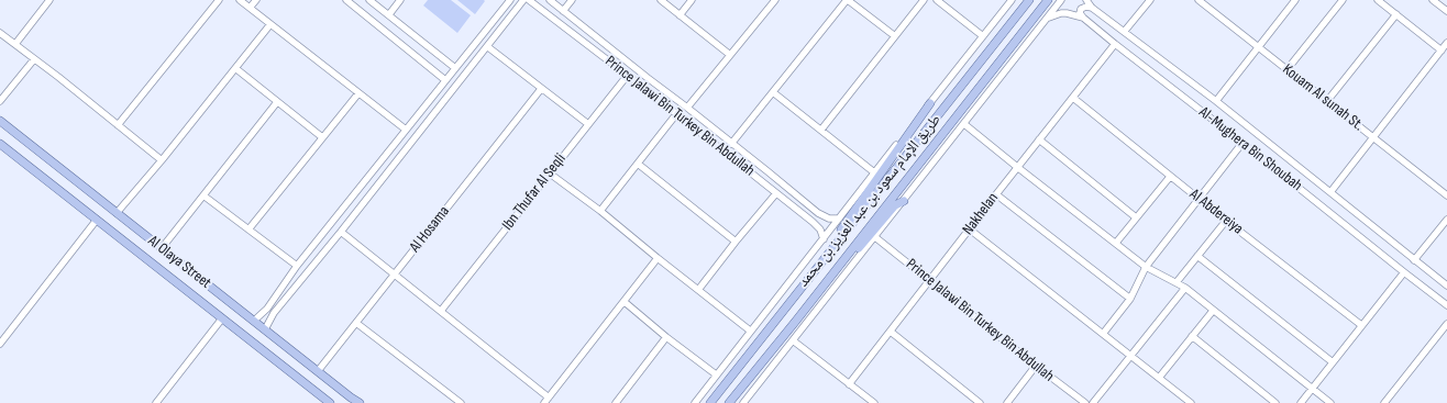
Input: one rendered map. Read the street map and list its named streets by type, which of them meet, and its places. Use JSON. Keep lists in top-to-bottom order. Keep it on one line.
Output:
{"streets":{"main road":["طريق الإمام سعود بن عبد العزيز بن محمد","Al Olaya Street"],"street":["Kouam Al sunah St.","Prince Jalawi Bin Turkey Bin Abdullah","Al-Mughera Bin Shoubah","Ibn Thufar Al Seqli","Al Abdereiya","Nakhelan","Al Hosama"]},"crossings":[["Prince Jalawi Bin Turkey Bin Abdullah","Ibn Thufar Al Seqli"],["Prince Jalawi Bin Turkey Bin Abdullah","Nakhelan"],["Al-Mughera Bin Shoubah","Nakhelan"],["Al Abdereiya","Nakhelan"],["Al Hosama","Al Olaya Street"]]}
